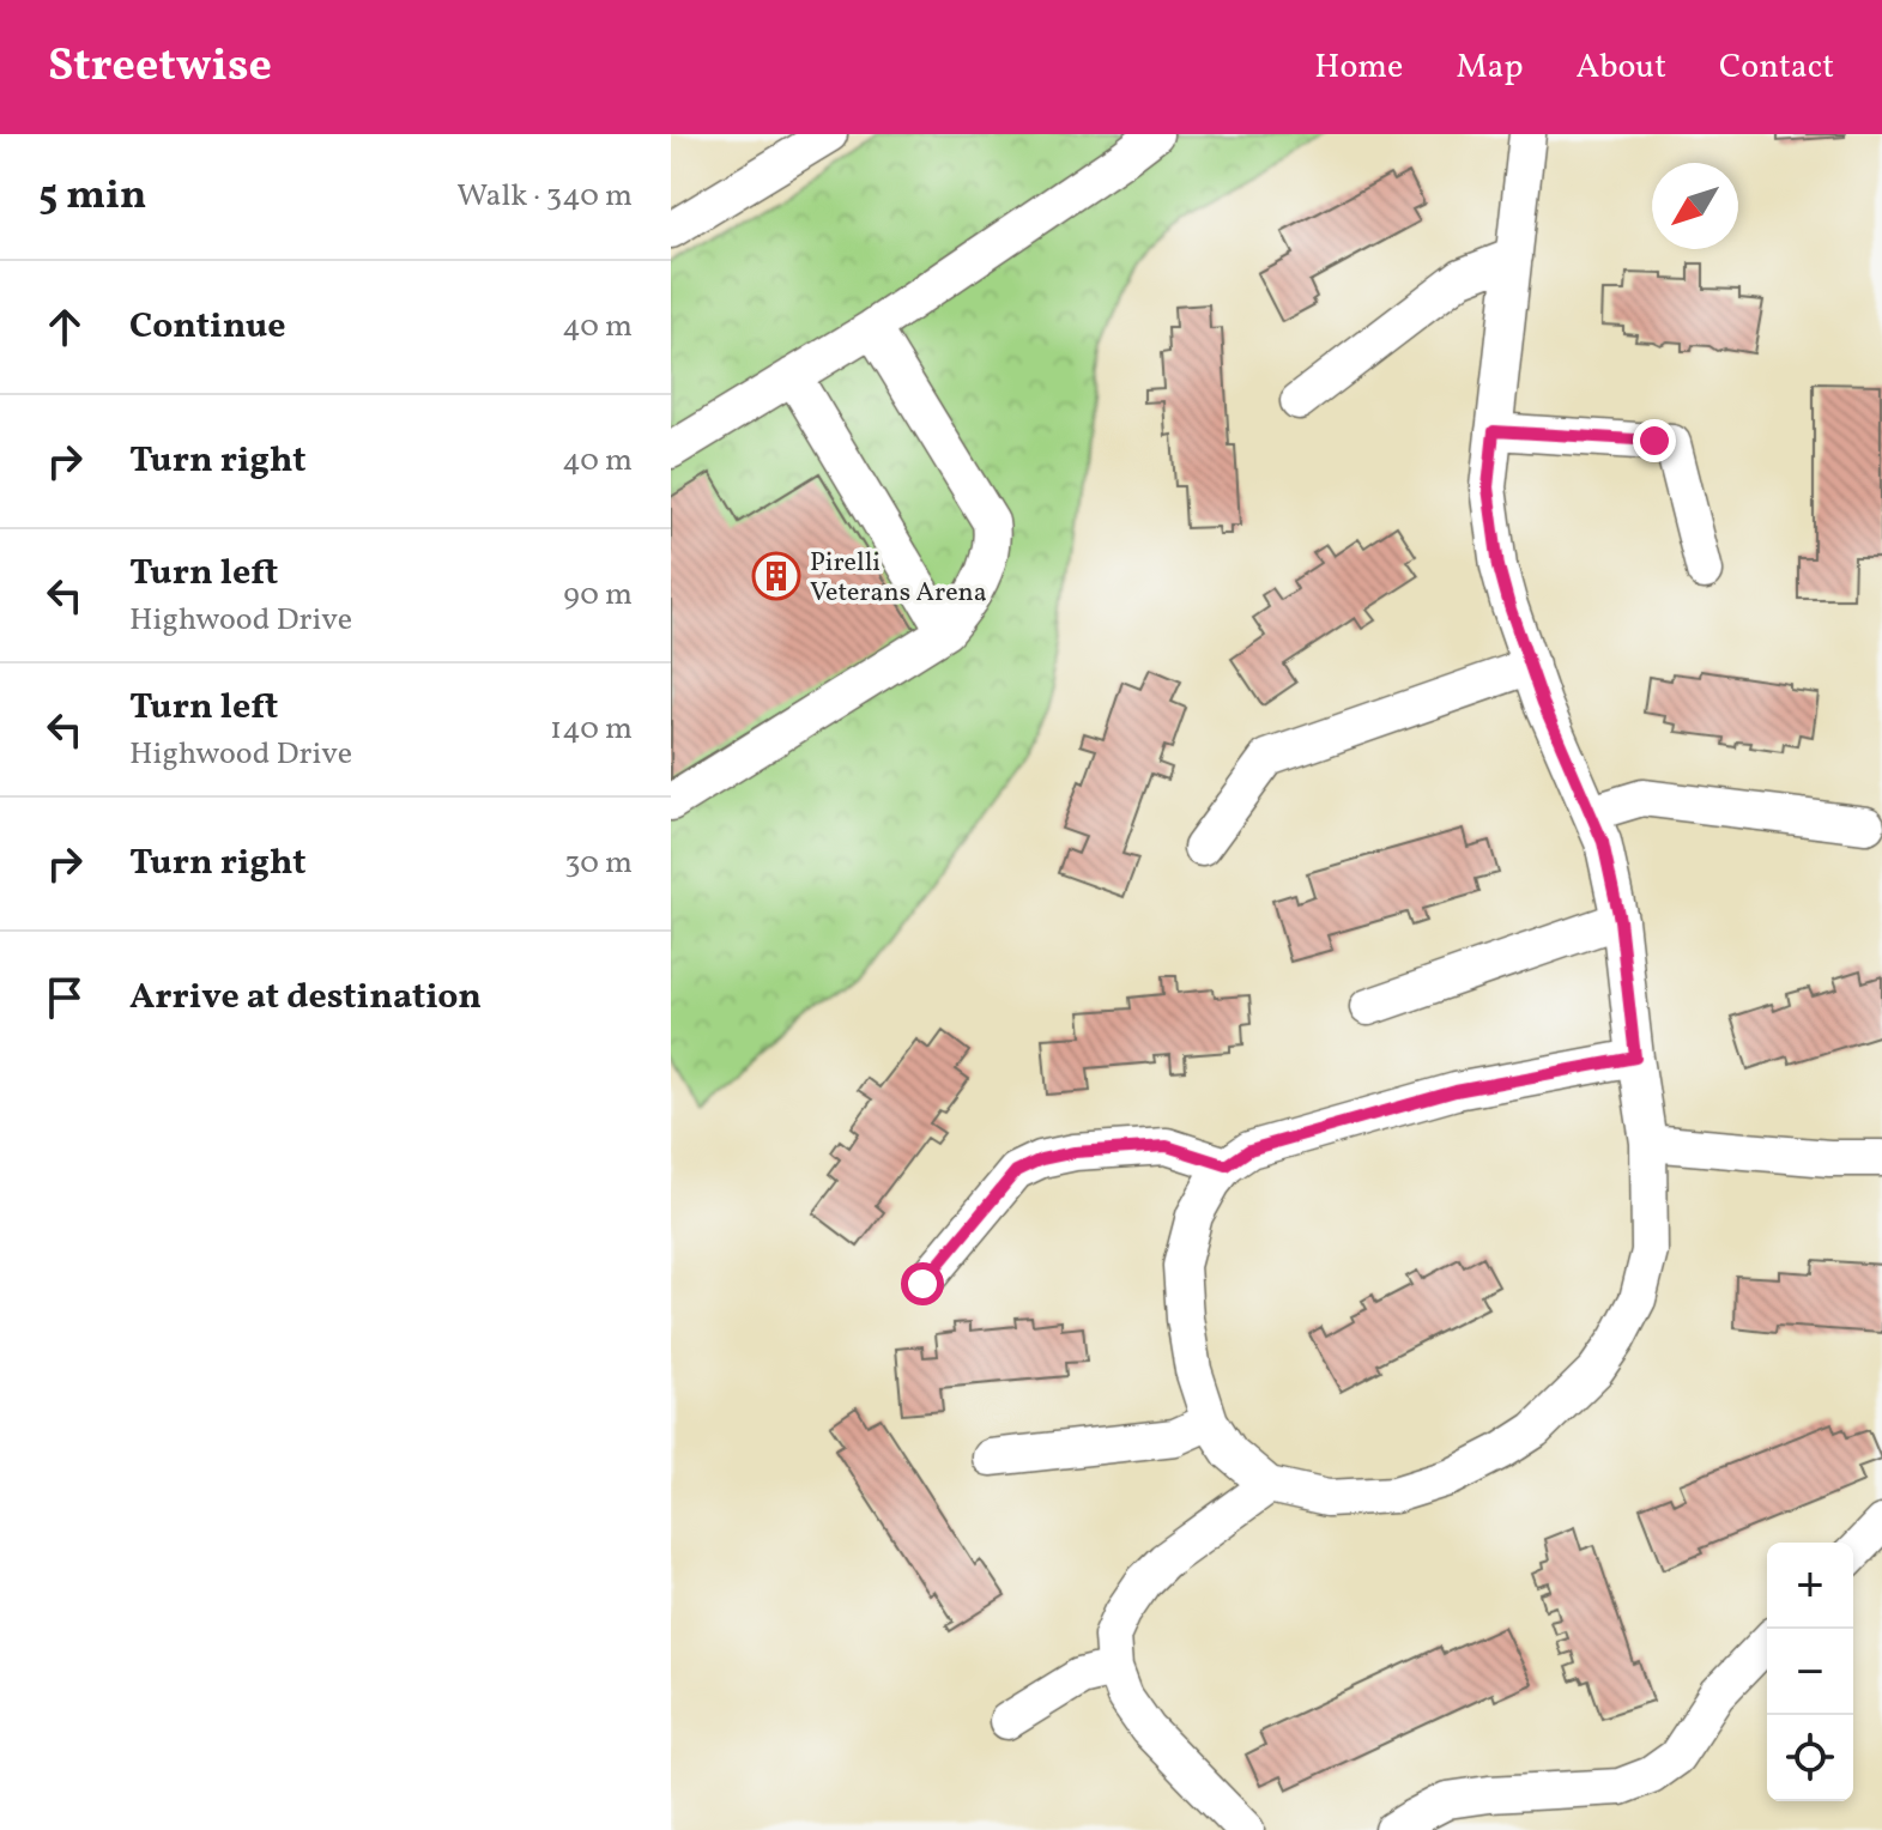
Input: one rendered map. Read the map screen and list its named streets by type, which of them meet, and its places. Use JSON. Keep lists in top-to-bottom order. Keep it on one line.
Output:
{"places":{"building":["Pirelli Veterans Arena"]},"north":"bottom left","page":{"header":"Streetwise","nav":["Home","Map","About","Contact"],"heading":["5 min","Walk · 340 m"],"list":[["Continue","40 m"],["Turn right","40 m"],["Turn left","Highwood Drive","90 m"],["Turn left","Highwood Drive","140 m"],["Turn right","30 m"],"Arrive at destination"],"map_buttons":["+","−"]}}
